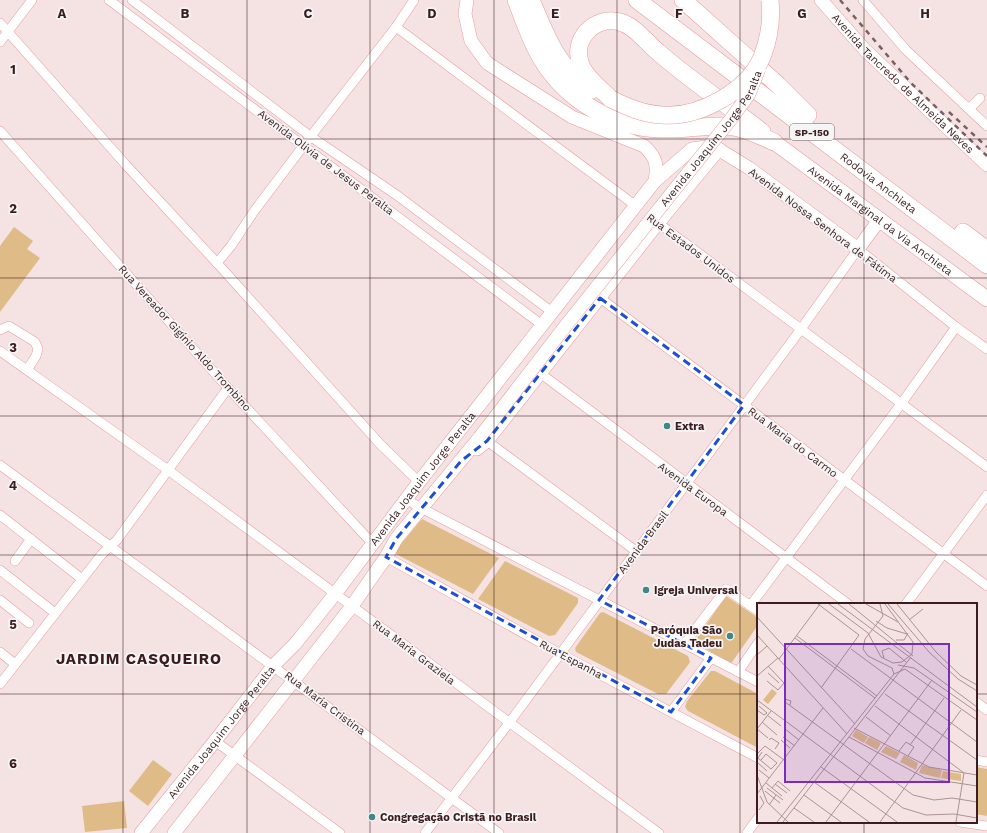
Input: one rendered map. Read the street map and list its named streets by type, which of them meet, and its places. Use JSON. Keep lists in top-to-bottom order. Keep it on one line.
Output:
{"streets":{"highway":["SP-150","Rodovia Anchieta"],"main road":["Avenida Marginal da Via Anchieta"],"street":["Avenida Tancredo de Almeida Neves","Avenida Joaquim Jorge Peralta","Avenida Olívia de Jesus Peralta","Avenida Nossa Senhora de Fátima","Rua Estados Unidos","Rua Vereador Gigínio Aldo Trombino","Rua Maria do Carmo","Avenida Europa","Avenida Brasil","Rua Maria Graziela","Rua Espanha","Rua Maria Cristina"]},"crossings":[["Avenida Joaquim Jorge Peralta","Avenida Olívia de Jesus Peralta"],["Avenida Joaquim Jorge Peralta","Avenida Nossa Senhora de Fátima"],["Avenida Joaquim Jorge Peralta","Rua Estados Unidos"],["Avenida Joaquim Jorge Peralta","Rua Vereador Gigínio Aldo Trombino"],["Avenida Joaquim Jorge Peralta","Rua Maria do Carmo"],["Avenida Joaquim Jorge Peralta","Avenida Europa"],["Avenida Joaquim Jorge Peralta","Rua Maria Graziela"],["Avenida Joaquim Jorge Peralta","Rua Espanha"],["Avenida Joaquim Jorge Peralta","Rua Maria Cristina"],["Avenida Nossa Senhora de Fátima","Avenida Brasil"],["Rua Estados Unidos","Avenida Brasil"],["Rua Maria do Carmo","Avenida Brasil"],["Avenida Europa","Avenida Brasil"],["Avenida Brasil","Rua Maria Graziela"],["Avenida Brasil","Rua Espanha"],["Avenida Brasil","Rua Maria Cristina"]],"districts":["JARDIM CASQUEIRO"],"places":["Extra","Igreja Universal","Paróquia São Judas Tadeu","Congregação Cristã no Brasil"],"grid":{"columns":["A","B","C","D","E","F","G","H"],"rows":["1","2","3","4","5","6"]}}
